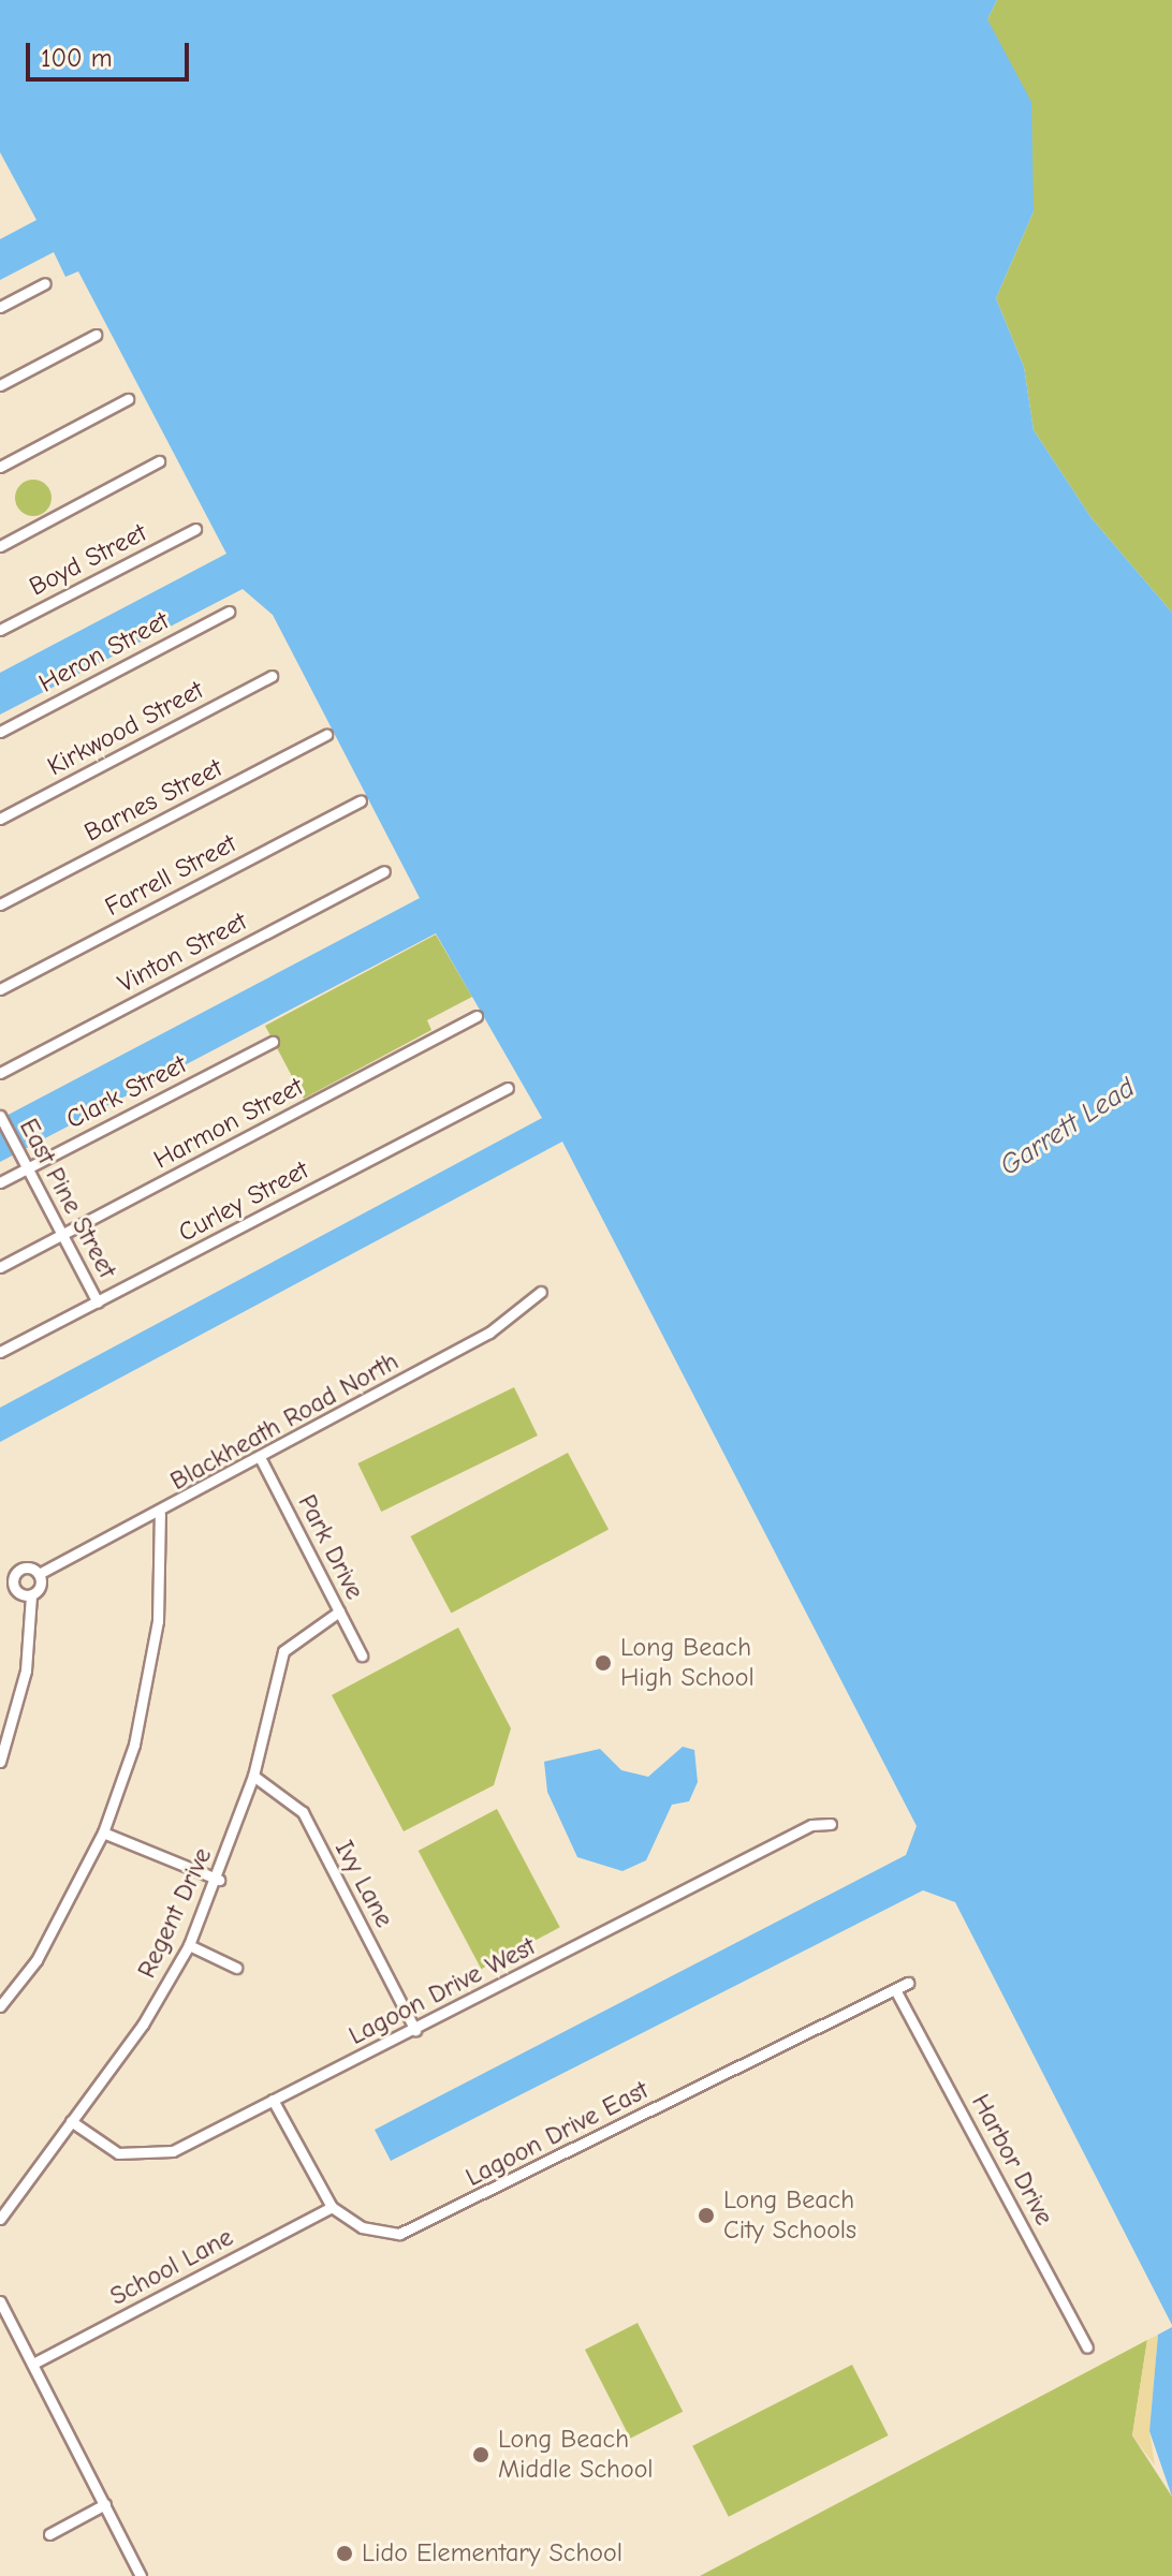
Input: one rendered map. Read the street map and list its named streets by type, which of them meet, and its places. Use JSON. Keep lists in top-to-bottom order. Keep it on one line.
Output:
{"streets":{"street":["Boyd Street","Heron Street","Kirkwood Street","Barnes Street","Farrell Street","Vinton Street","Clark Street","Harmon Street","East Pine Street","Curley Street","Blackheath Road North","Park Drive","Ivy Lane","Regent Drive","Lagoon Drive West","Lagoon Drive East","Harbor Drive","School Lane"]},"crossings":[["Clark Street","East Pine Street"],["Harmon Street","East Pine Street"],["East Pine Street","Curley Street"],["Blackheath Road North","Park Drive"],["Park Drive","Regent Drive"],["Ivy Lane","Regent Drive"],["Ivy Lane","Lagoon Drive West"],["Regent Drive","Lagoon Drive West"],["Lagoon Drive East","Harbor Drive"],["Lagoon Drive East","School Lane"]],"water":["Garrett Lead"],"places":["Long Beach High School","Long Beach City Schools","Long Beach Middle School","Lido Elementary School"],"scale_bar":"100 m"}
